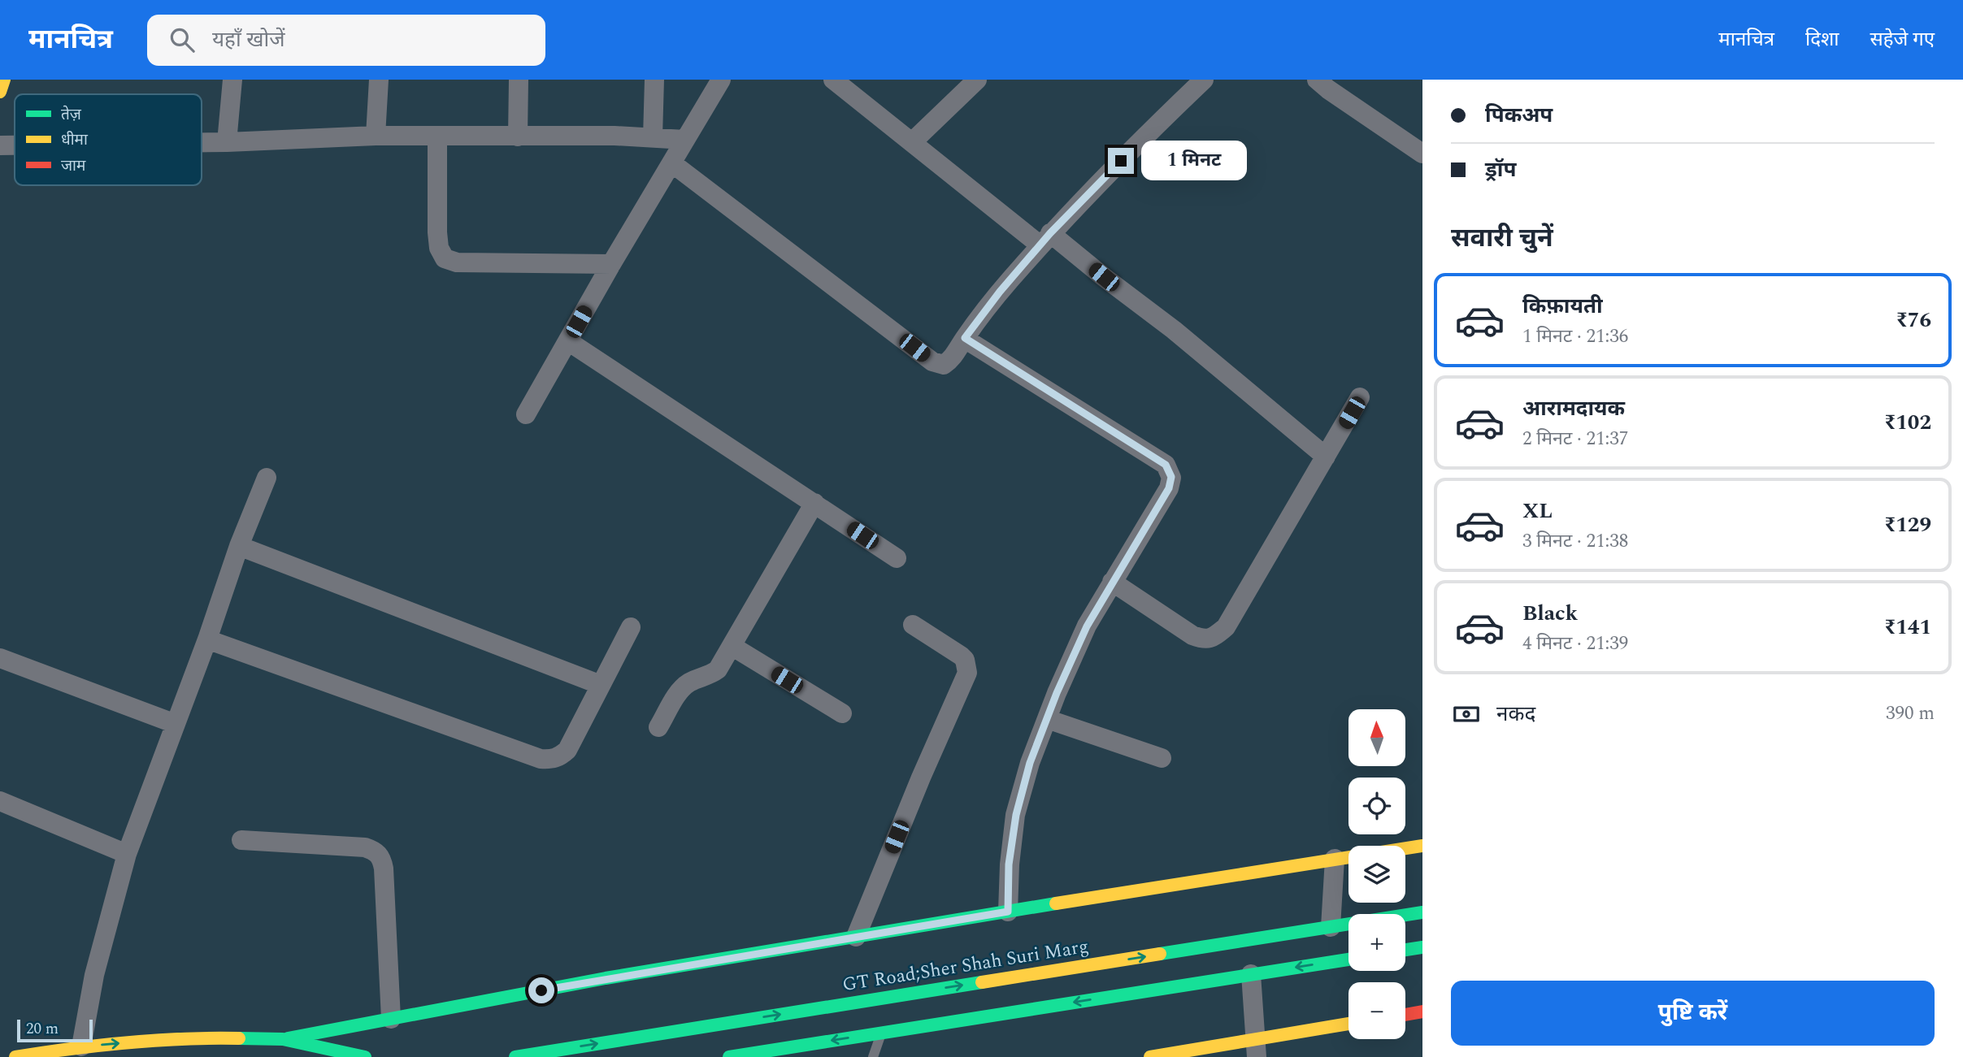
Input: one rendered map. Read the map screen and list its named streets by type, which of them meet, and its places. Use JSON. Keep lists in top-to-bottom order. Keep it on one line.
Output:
{"streets":{"main road":["GT Road;Sher Shah Suri Marg"]},"legend":["तेज़","धीमा","जाम"],"scale_bar":"20 m","north":"top","page":{"header":"मानचित्र","search":"यहाँ खोजें","nav":["मानचित्र","दिशा","सहेजे गए"],"banner":["पिकअप","ड्रॉप"],"bubble":"1 मिनट","heading":"सवारी चुनें","list":[{"name":"किफ़ायती","note":"1 मिनट · 21:36","value":"₹76"},{"name":"आरामदायक","note":"2 मिनट · 21:37","value":"₹102"},{"name":"XL","note":"3 मिनट · 21:38","value":"₹129"},{"name":"Black","note":"4 मिनट · 21:39","value":"₹141"}],"pay":["नकद","390 m"],"map_buttons":["+","−"],"buttons":"पुष्टि करें","scale":"20 m"}}
